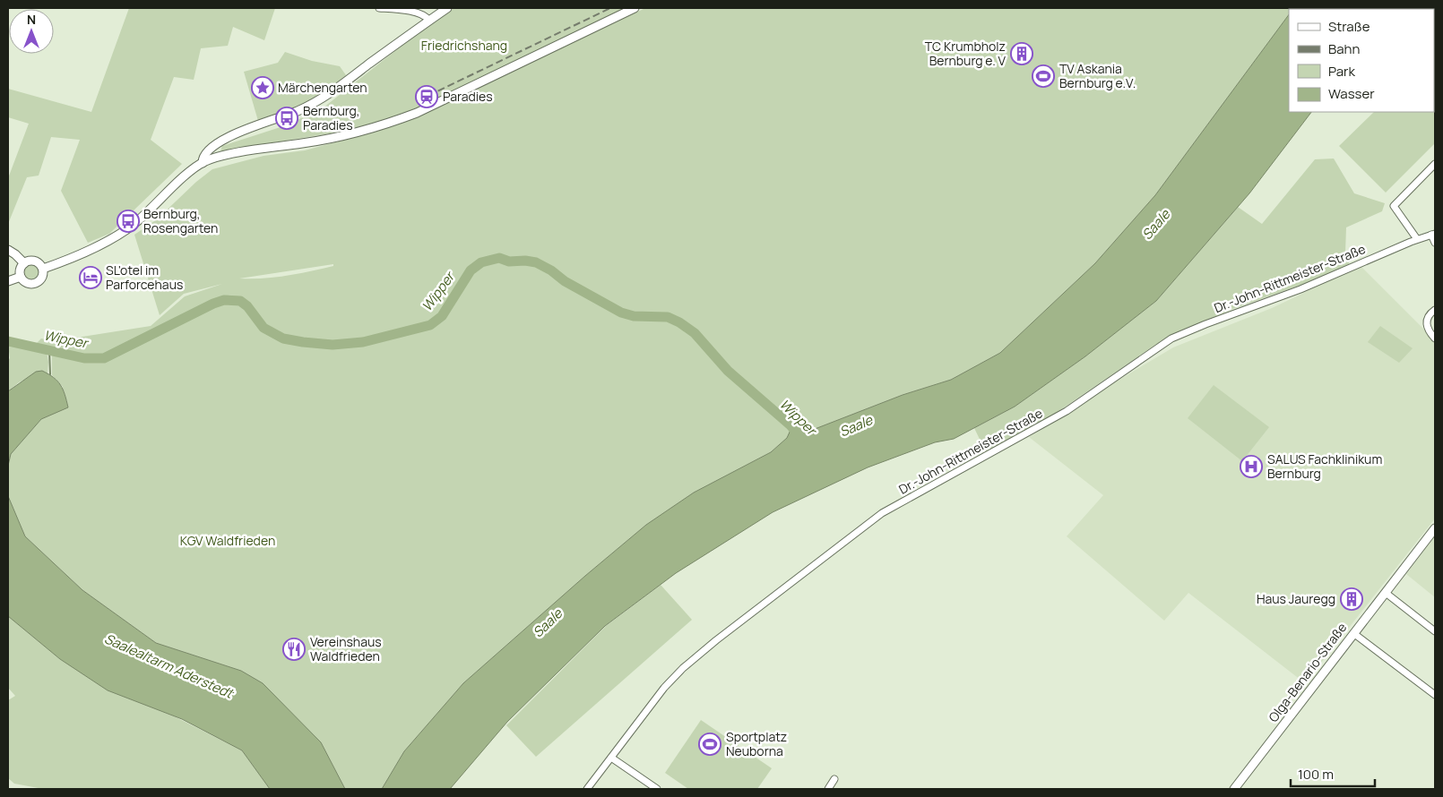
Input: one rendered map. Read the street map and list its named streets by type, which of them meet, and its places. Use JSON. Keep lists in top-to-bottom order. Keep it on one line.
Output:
{"streets":{"street":["Dr.-John-Rittmeister-Straße","Olga-Benario-Straße"]},"water":["Saale","Wipper","Saalealtarm Aderstedt"],"parks":["Friedrichshang","KGV Waldfrieden"],"places":{"building":["TC Krumbholz Bernburg e. V","Haus Jauregg"],"sports":["TV Askania Bernburg e.V.","Sportplatz Neuborna"],"place":["Märchengarten"],"station":["Paradies"],"bus stop":["Bernburg, Paradies","Bernburg, Rosengarten"],"hotel":["SL'otel im Parforcehaus"],"hospital":["SALUS Fachklinikum Bernburg"],"restaurant":["Vereinshaus Waldfrieden"]},"legend":["Straße","Bahn","Park","Wasser"],"scale_bar":"100 m","north":"top"}
